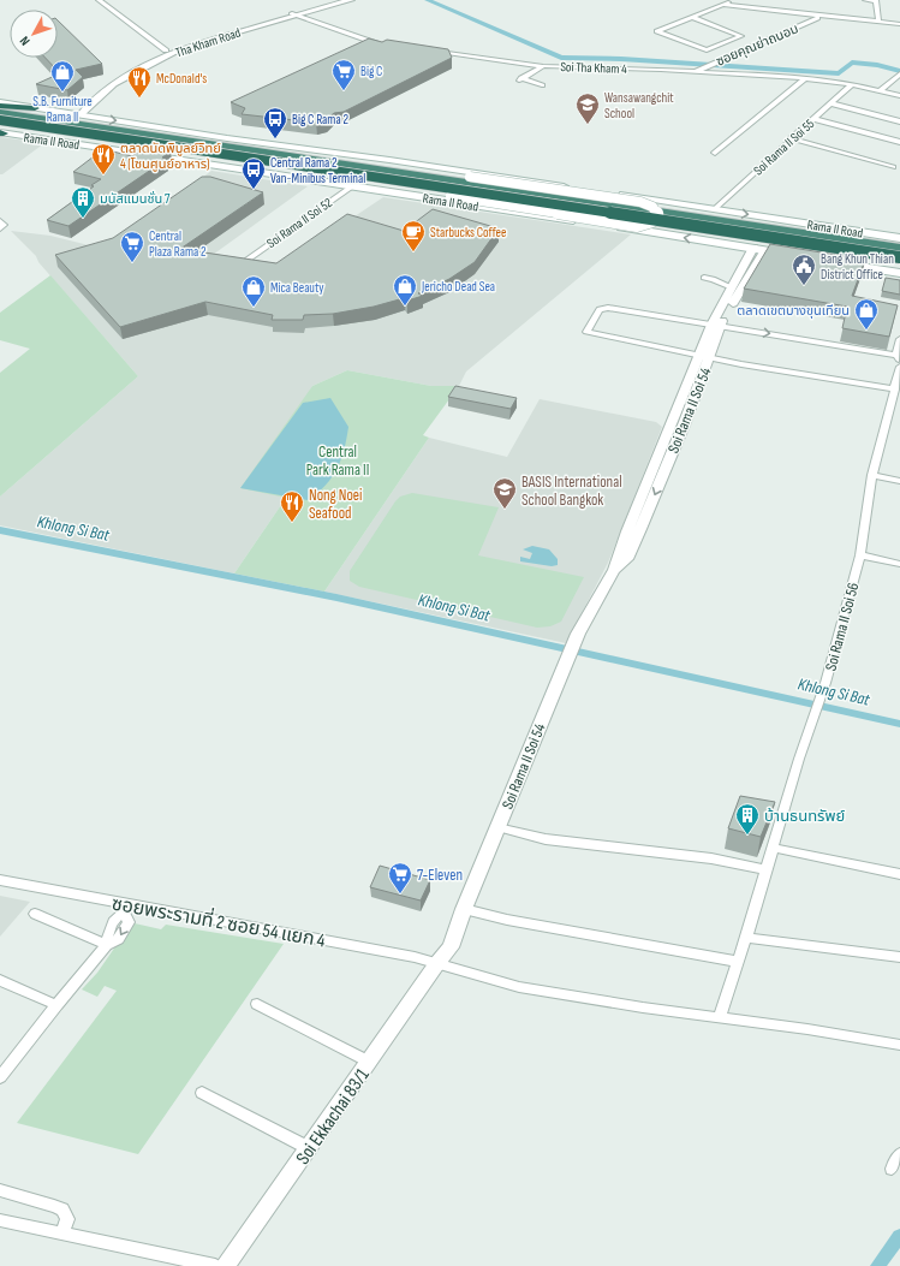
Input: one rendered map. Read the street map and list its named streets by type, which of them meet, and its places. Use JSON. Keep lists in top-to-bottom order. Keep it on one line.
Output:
{"streets":{"highway":["Rama II Road"],"street":["Tha Kham Road","ซอยคุณย่าถนอม","Soi Tha Kham 4","Soi Rama II Soi 55","Soi Rama II Soi 52","Soi Rama II Soi 54","Soi Rama II Soi 56","ซอยพระรามที่ 2 ซอย 54 แยก 4","Soi Ekkachai 83/1"]},"crossings":[["Tha Kham Road","Rama II Road"],["ซอยคุณย่าถนอม","Soi Tha Kham 4"],["Soi Tha Kham 4","Soi Rama II Soi 55"],["Rama II Road","Soi Rama II Soi 55"],["Rama II Road","Soi Rama II Soi 52"],["Rama II Road","Soi Rama II Soi 54"],["Soi Rama II Soi 54","ซอยพระรามที่ 2 ซอย 54 แยก 4"],["Soi Rama II Soi 54","Soi Ekkachai 83/1"],["Soi Rama II Soi 56","ซอยพระรามที่ 2 ซอย 54 แยก 4"],["ซอยพระรามที่ 2 ซอย 54 แยก 4","Soi Ekkachai 83/1"]],"water":["Khlong Si Bat"],"parks":["Central Park Rama II"],"places":{"supermarket":["Big C","Central Plaza Rama 2","7-Eleven"],"shop":["S.B. Furniture Rama II","Jericho Dead Sea","Mica Beauty","ตลาดเขตบางขุนเทียน"],"restaurant":["McDonald's","ตลาดนัดพิบูลย์วิทย์ 4 (โซนศูนย์อาหาร)","Nong Noei Seafood"],"school or university":["Wansawangchit School","BASIS International School Bangkok"],"bus stop":["Big C Rama 2","Central Rama 2 Van-Minibus Terminal"],"building":["มนัสแมนชั่น 7","บ้านธนทรัพย์"],"cafe":["Starbucks Coffee"],"public building":["Bang Khun Thian District Office"]},"north":"bottom left"}
